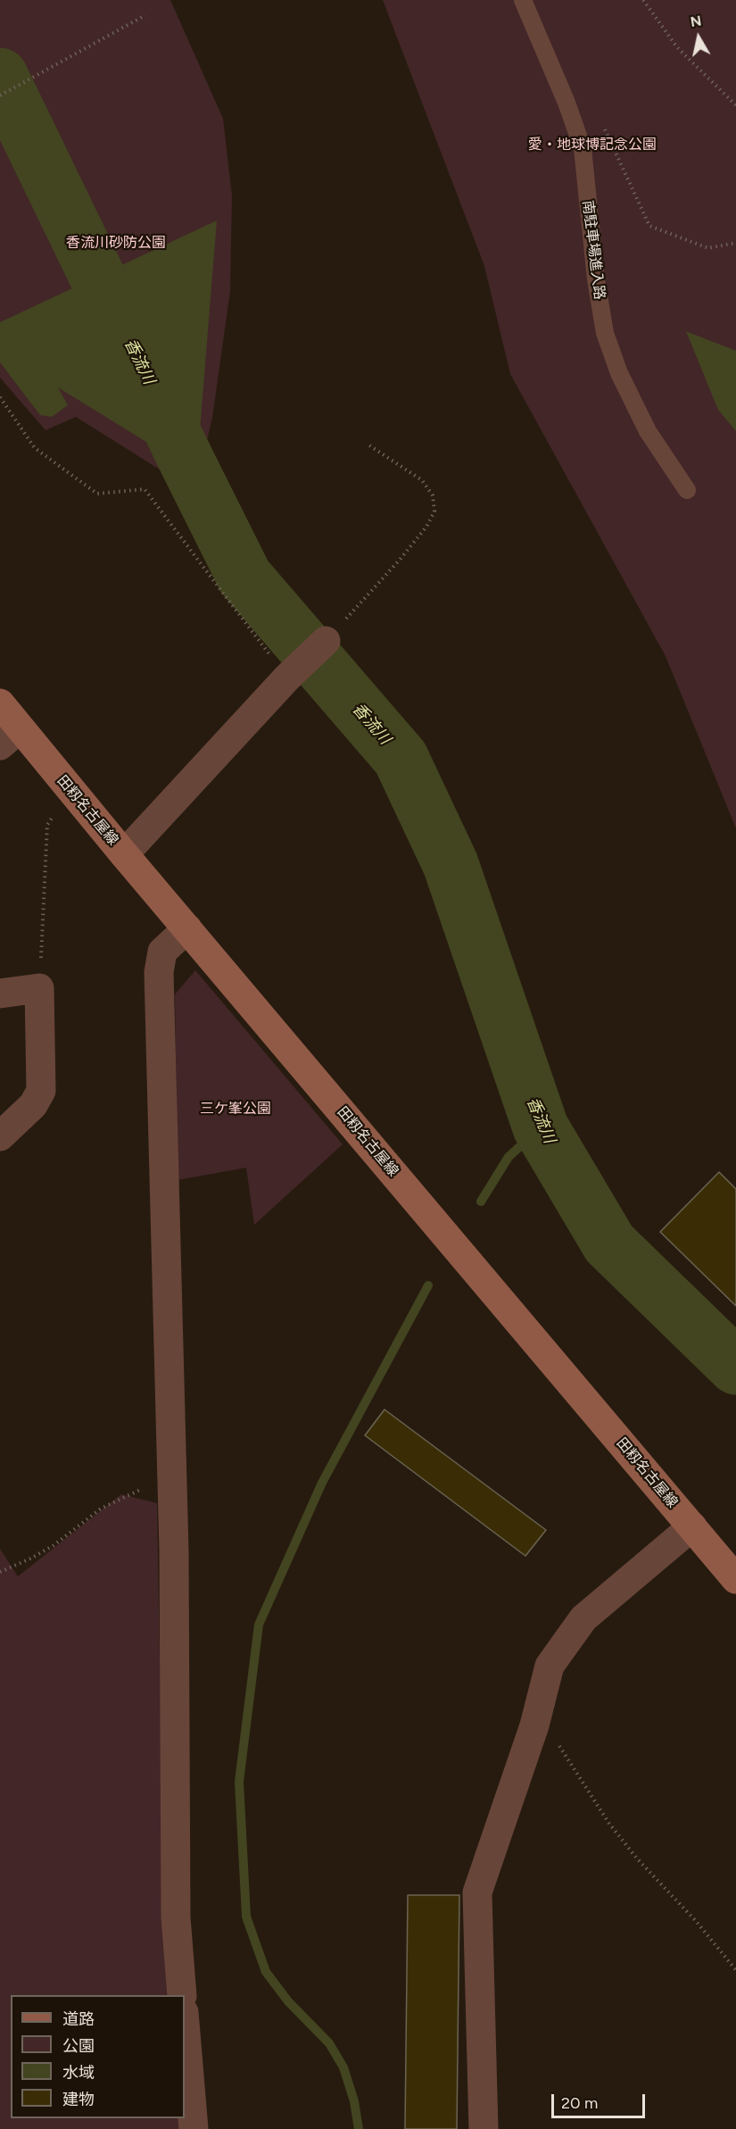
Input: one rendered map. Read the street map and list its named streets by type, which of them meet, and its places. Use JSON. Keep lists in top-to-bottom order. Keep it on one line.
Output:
{"streets":{"main road":["田籾名古屋線"],"lane":["南駐車場進入路"]},"water":["香流川"],"parks":["愛・地球博記念公園","香流川砂防公園","三ケ峯公園"],"legend":["道路","公園","水域","建物"],"scale_bar":"20 m","north":"top"}
